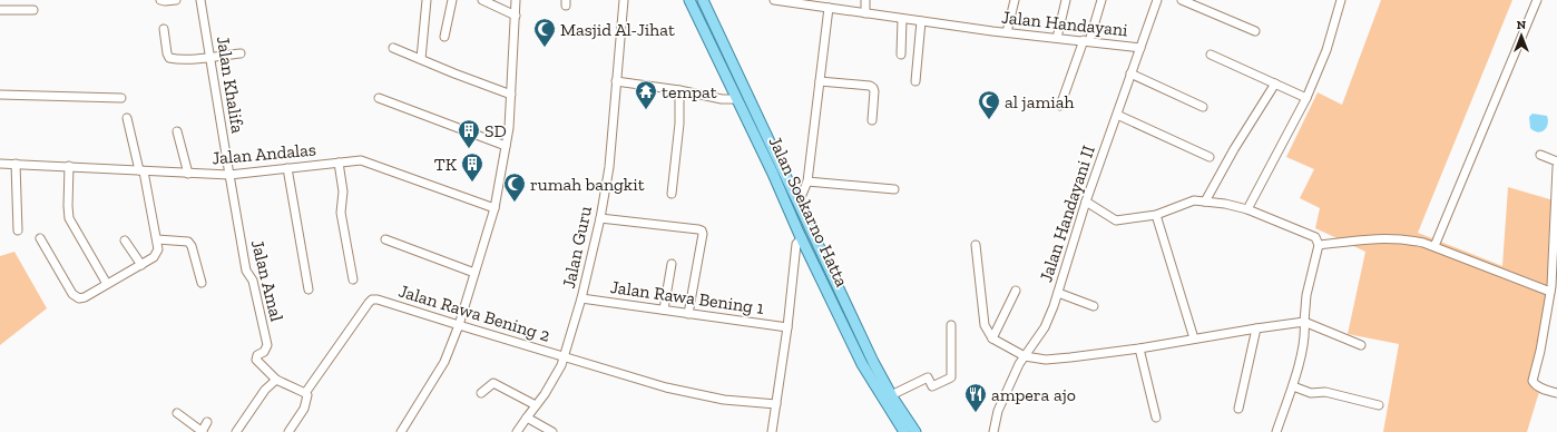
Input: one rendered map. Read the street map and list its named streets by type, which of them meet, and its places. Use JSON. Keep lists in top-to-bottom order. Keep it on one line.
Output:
{"streets":{"main road":["Jalan Soekarno Hatta"],"street":["Jalan Handayani","Jalan Khalifa","Jalan Andalas","Jalan Handayani II","Jalan Guru","Jalan Amal","Jalan Rawa Bening 1","Jalan Rawa Bening 2"]},"crossings":[["Jalan Handayani","Jalan Handayani II"],["Jalan Khalifa","Jalan Andalas"],["Jalan Khalifa","Jalan Amal"],["Jalan Andalas","Jalan Amal"],["Jalan Guru","Jalan Rawa Bening 1"],["Jalan Guru","Jalan Rawa Bening 2"]],"places":{"mosque":["Masjid Al-Jihat","al jamiah","rumah bangkit"],"temple":["tempat"],"building":["SD","TK"],"restaurant":["ampera ajo"]},"north":"top"}
